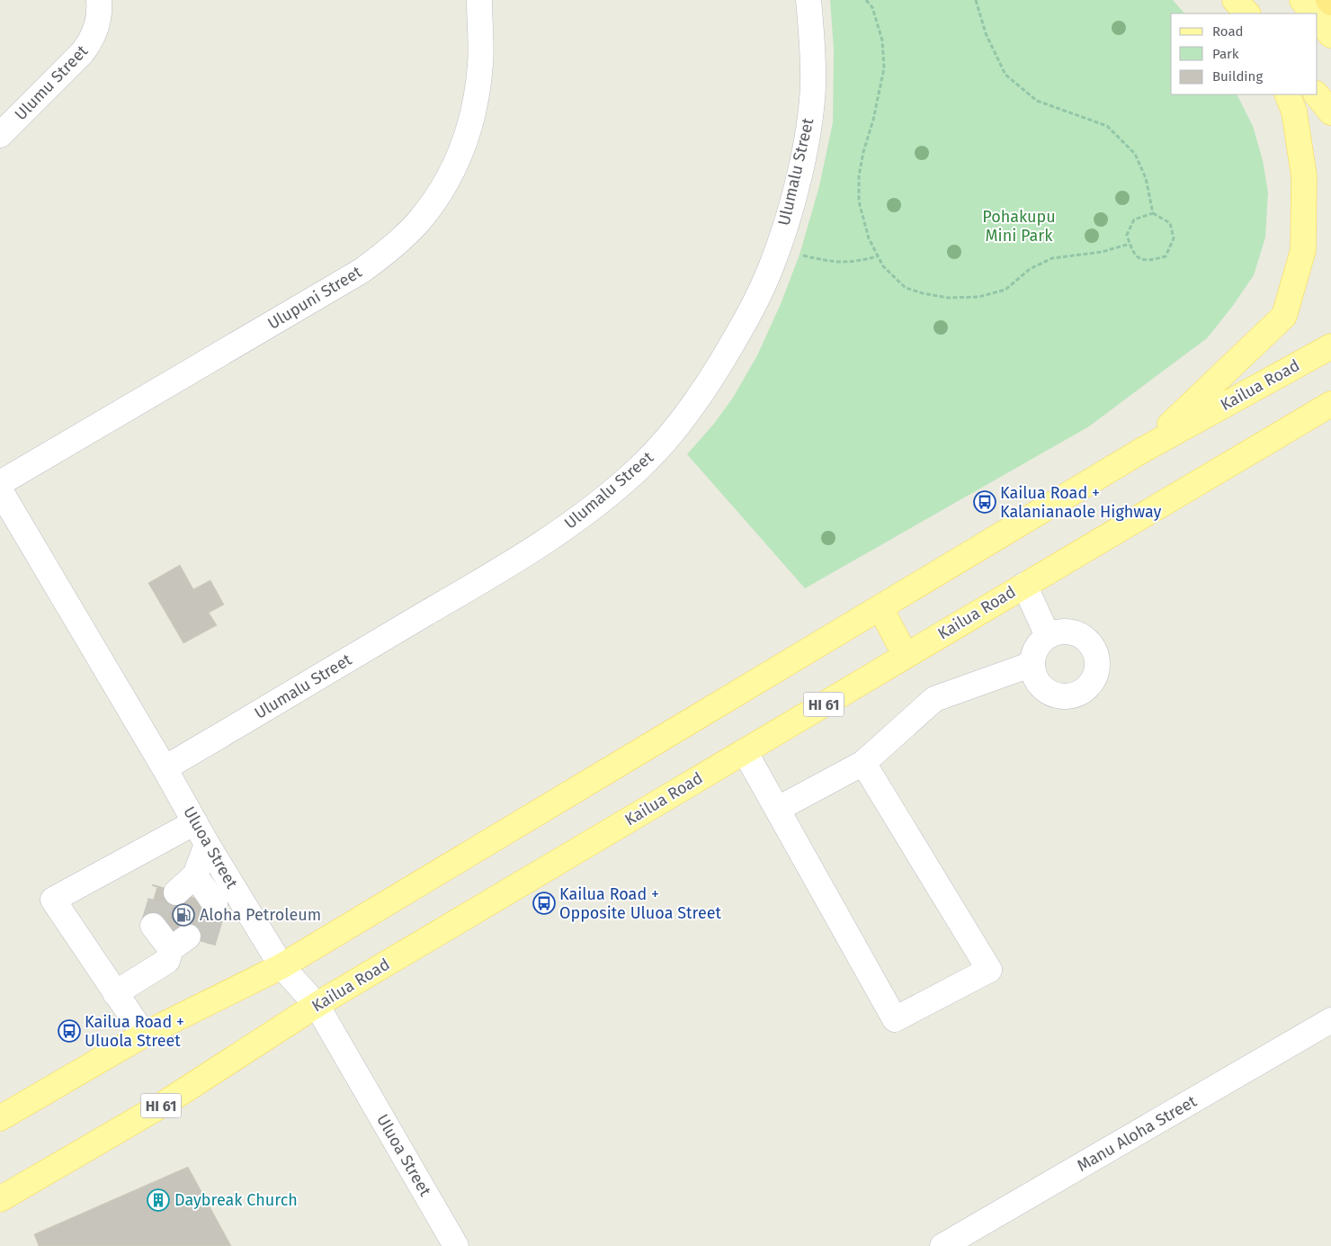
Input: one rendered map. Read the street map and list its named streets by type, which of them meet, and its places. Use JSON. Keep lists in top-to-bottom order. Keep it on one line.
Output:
{"streets":{"main road":["Kailua Road","HI 61"],"street":["Ulumu Street","Ulumalu Street","Ulupuni Street","Uluoa Street","Manu Aloha Street"]},"crossings":[["Ulumalu Street","Uluoa Street"],["Kailua Road","Uluoa Street"]],"parks":["Pohakupu Mini Park"],"places":{"bus stop":["Kailua Road + Kalanianaole Highway","Kailua Road + Opposite Uluoa Street","Kailua Road + Uluola Street"],"fuel station":["Aloha Petroleum"],"building":["Daybreak Church"]},"legend":["Road","Park","Building"]}
